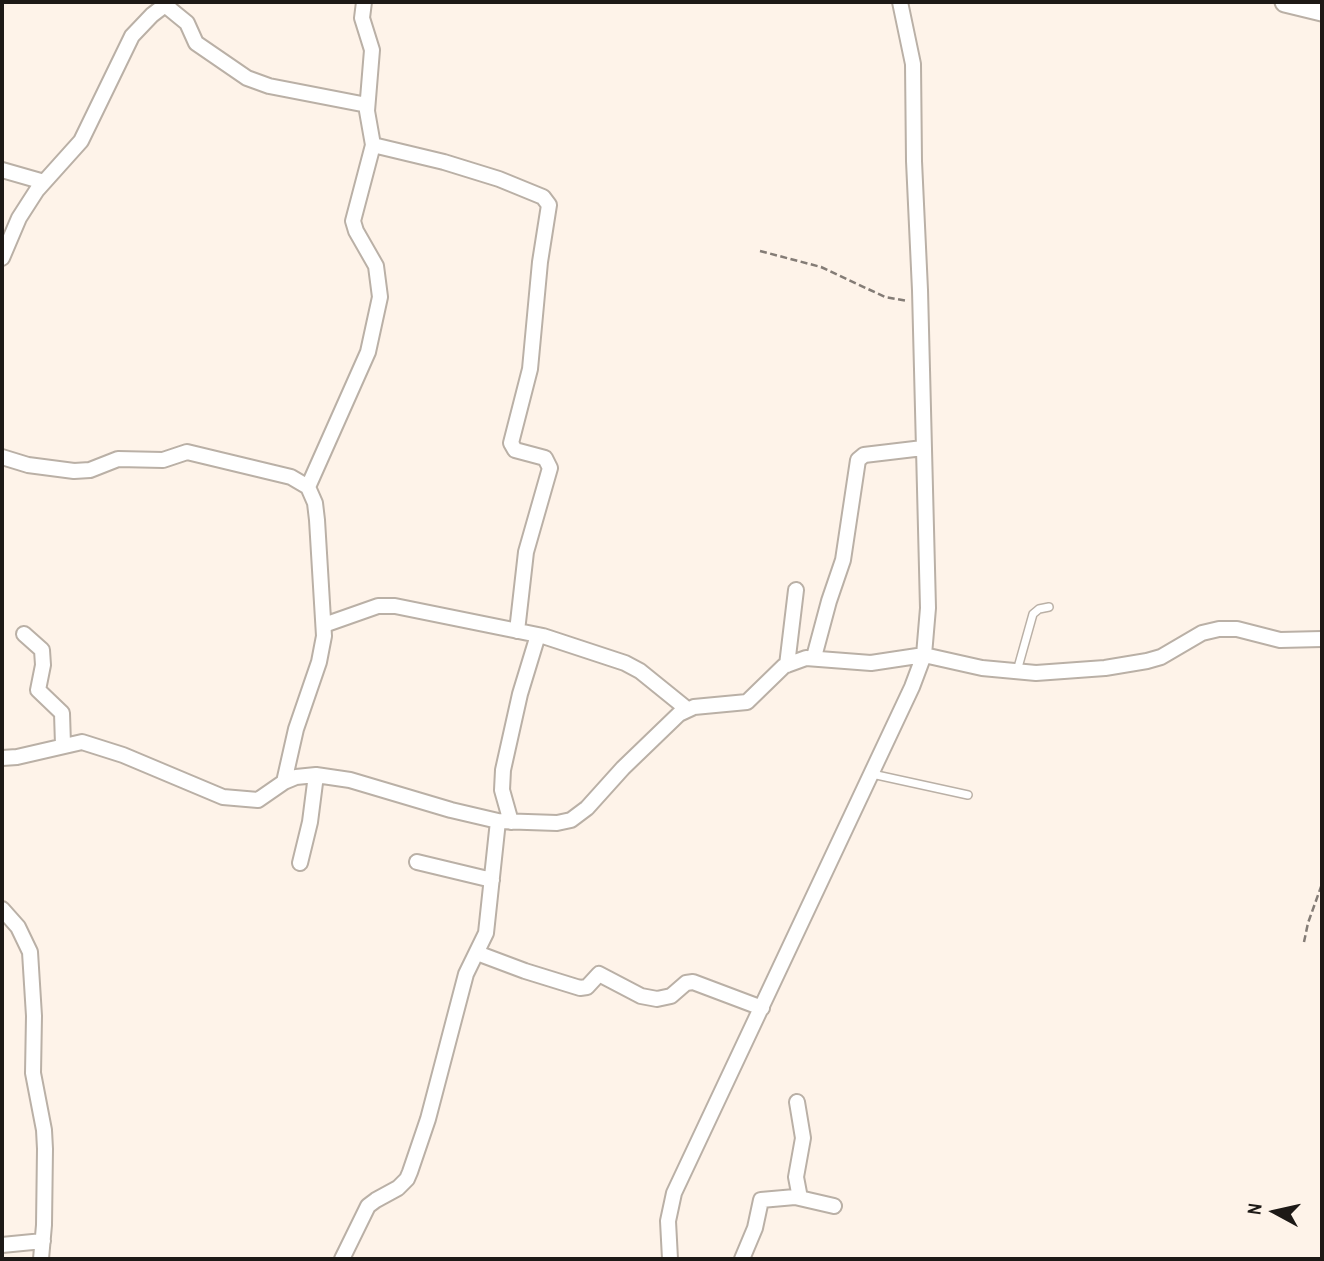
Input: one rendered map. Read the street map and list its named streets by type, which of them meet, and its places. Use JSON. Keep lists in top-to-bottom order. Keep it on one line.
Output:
{"north":"left"}
